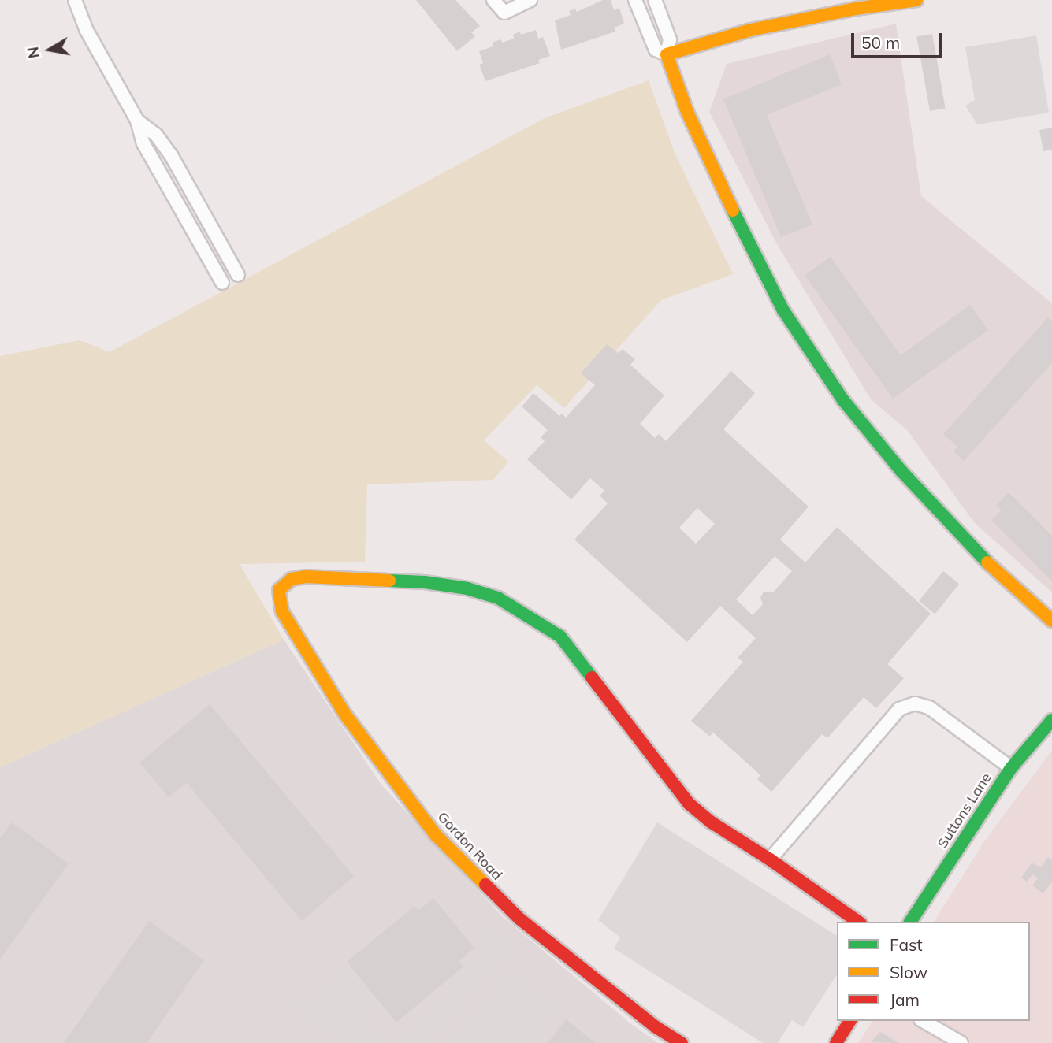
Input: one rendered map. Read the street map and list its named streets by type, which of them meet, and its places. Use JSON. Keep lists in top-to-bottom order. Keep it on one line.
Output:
{"streets":{"street":["Suttons Lane","Gordon Road"]},"legend":["Fast","Slow","Jam"],"scale_bar":"50 m","north":"left"}
